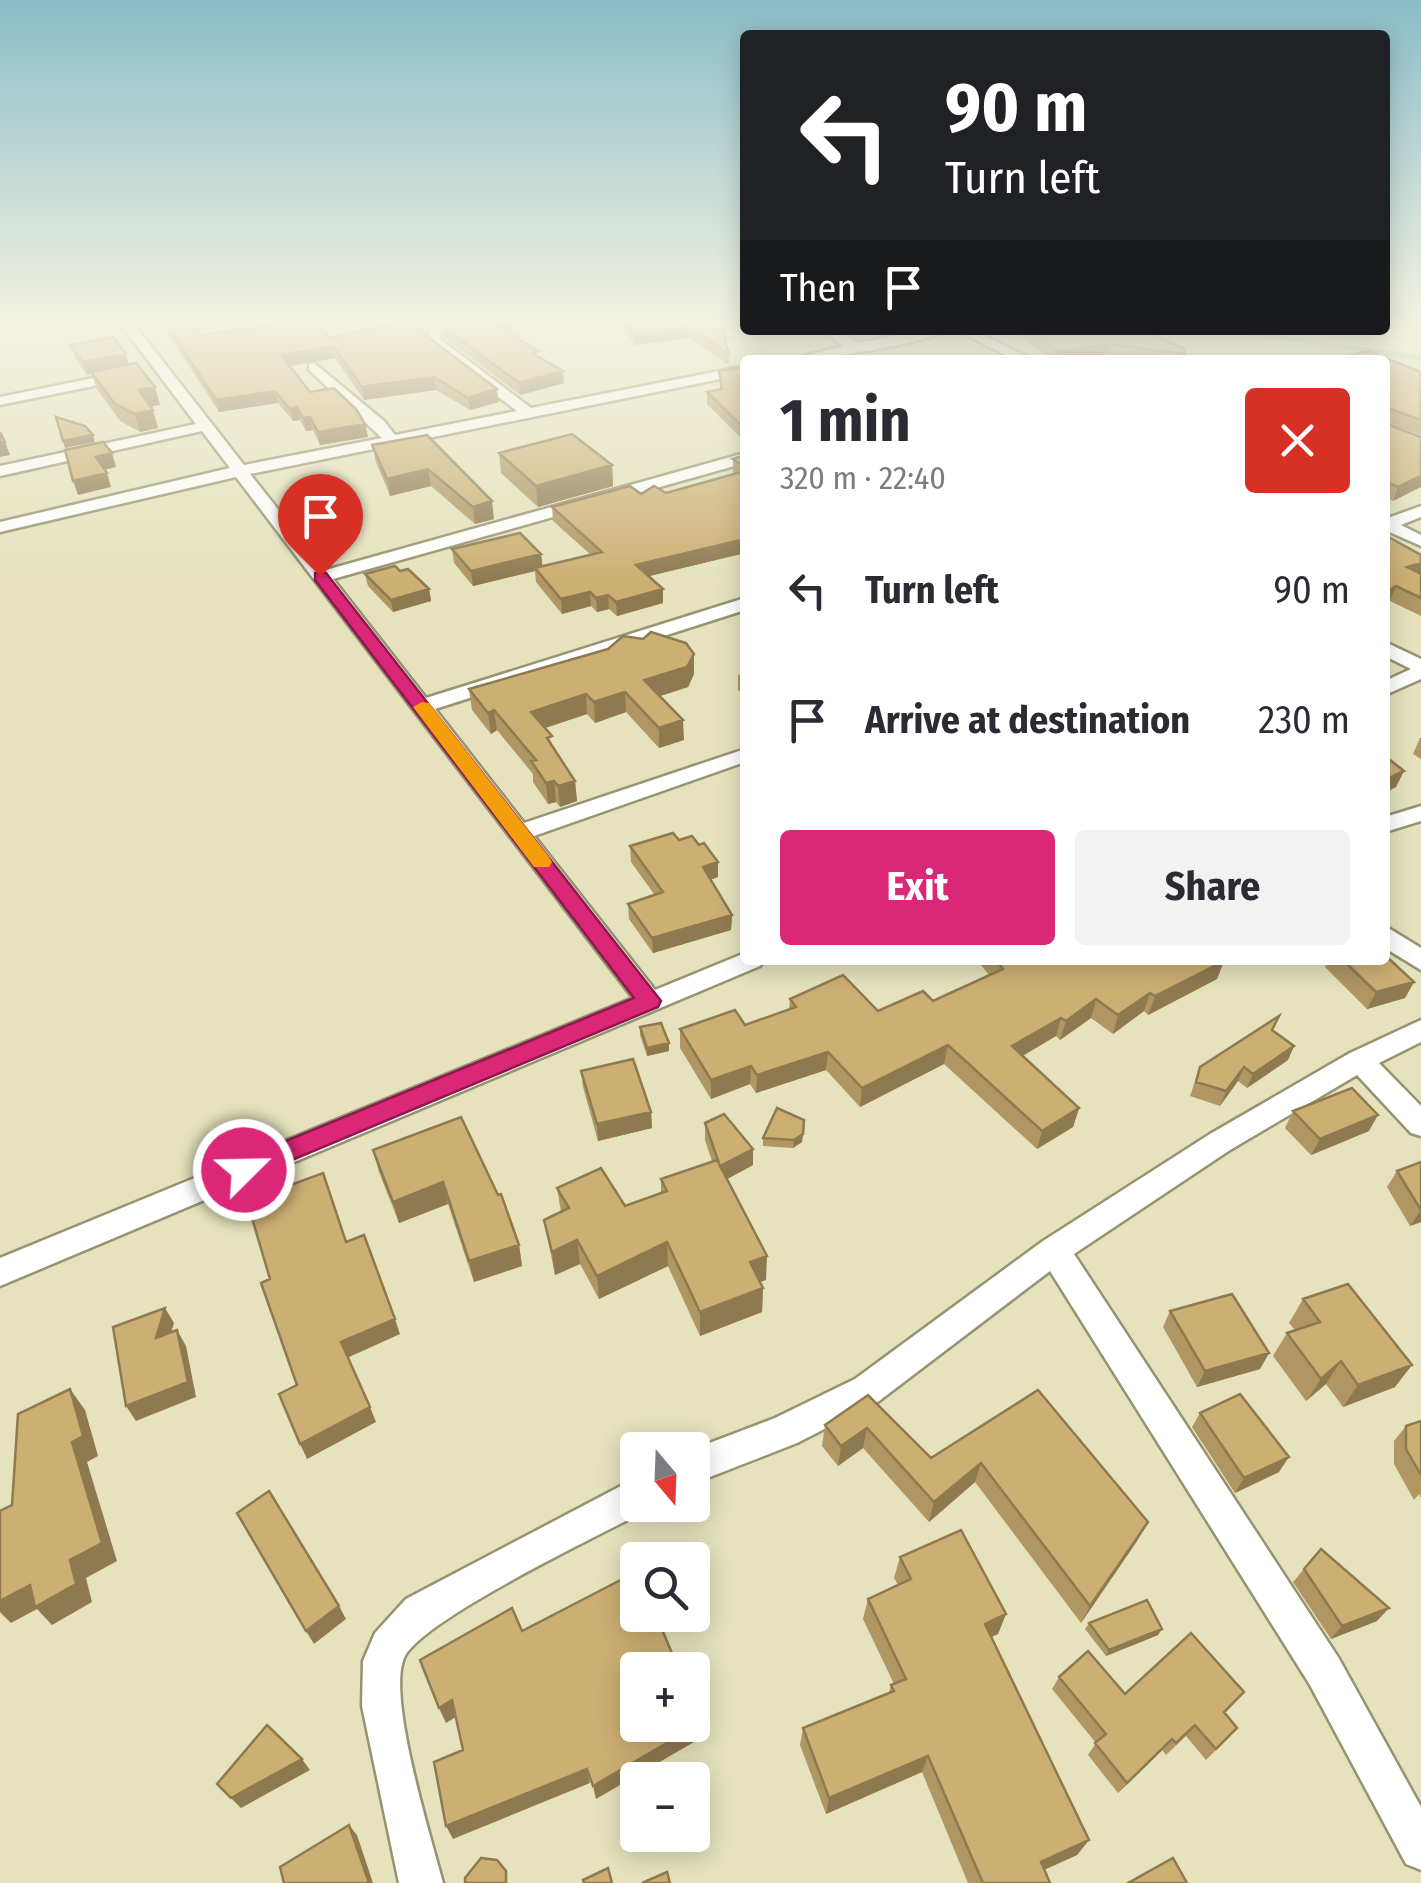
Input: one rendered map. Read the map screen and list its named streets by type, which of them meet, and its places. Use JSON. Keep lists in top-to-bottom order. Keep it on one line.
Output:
{"north":"bottom","page":{"turn":["90 m","Turn left"],"then":"Then","heading":["1 min","320 m · 22:40"],"list":[{"name":"Turn left","value":"90 m"},{"name":"Arrive at destination","value":"230 m"}],"buttons":["Exit","Share"],"map_buttons":["+","−"]}}
